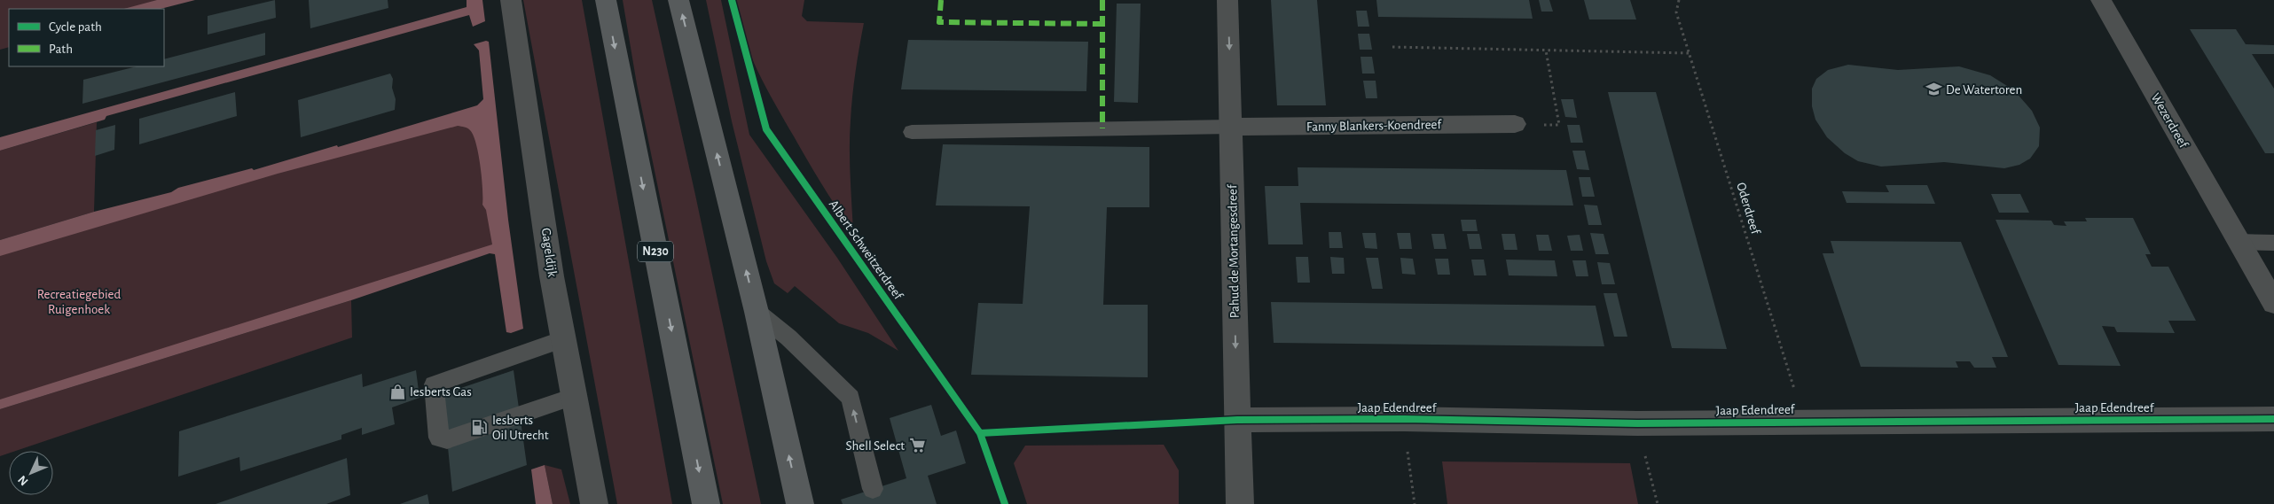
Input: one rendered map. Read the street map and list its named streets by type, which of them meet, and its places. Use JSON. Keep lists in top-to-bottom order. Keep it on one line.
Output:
{"streets":{"highway":["N230"],"street":["Wezerdreef","Fanny Blankers-Koendreef","Pahud de Mortangesdreef","Gageldijk","Jaap Edendreef"],"path":["Oderdreef"],"cycle path":["Albert Schweitzerdreef"]},"crossings":[["Fanny Blankers-Koendreef","Pahud de Mortangesdreef"],["Oderdreef","Jaap Edendreef"],["Pahud de Mortangesdreef","Jaap Edendreef"]],"one_way":["Pahud de Mortangesdreef"],"parks":["Recreatiegebied Ruigenhoek"],"places":{"school or university":["De Watertoren"],"shop":["Iesberts Gas"],"fuel station":["Iesberts Oil Utrecht"],"supermarket":["Shell Select"]},"legend":["Cycle path","Path"],"north":"bottom left"}
